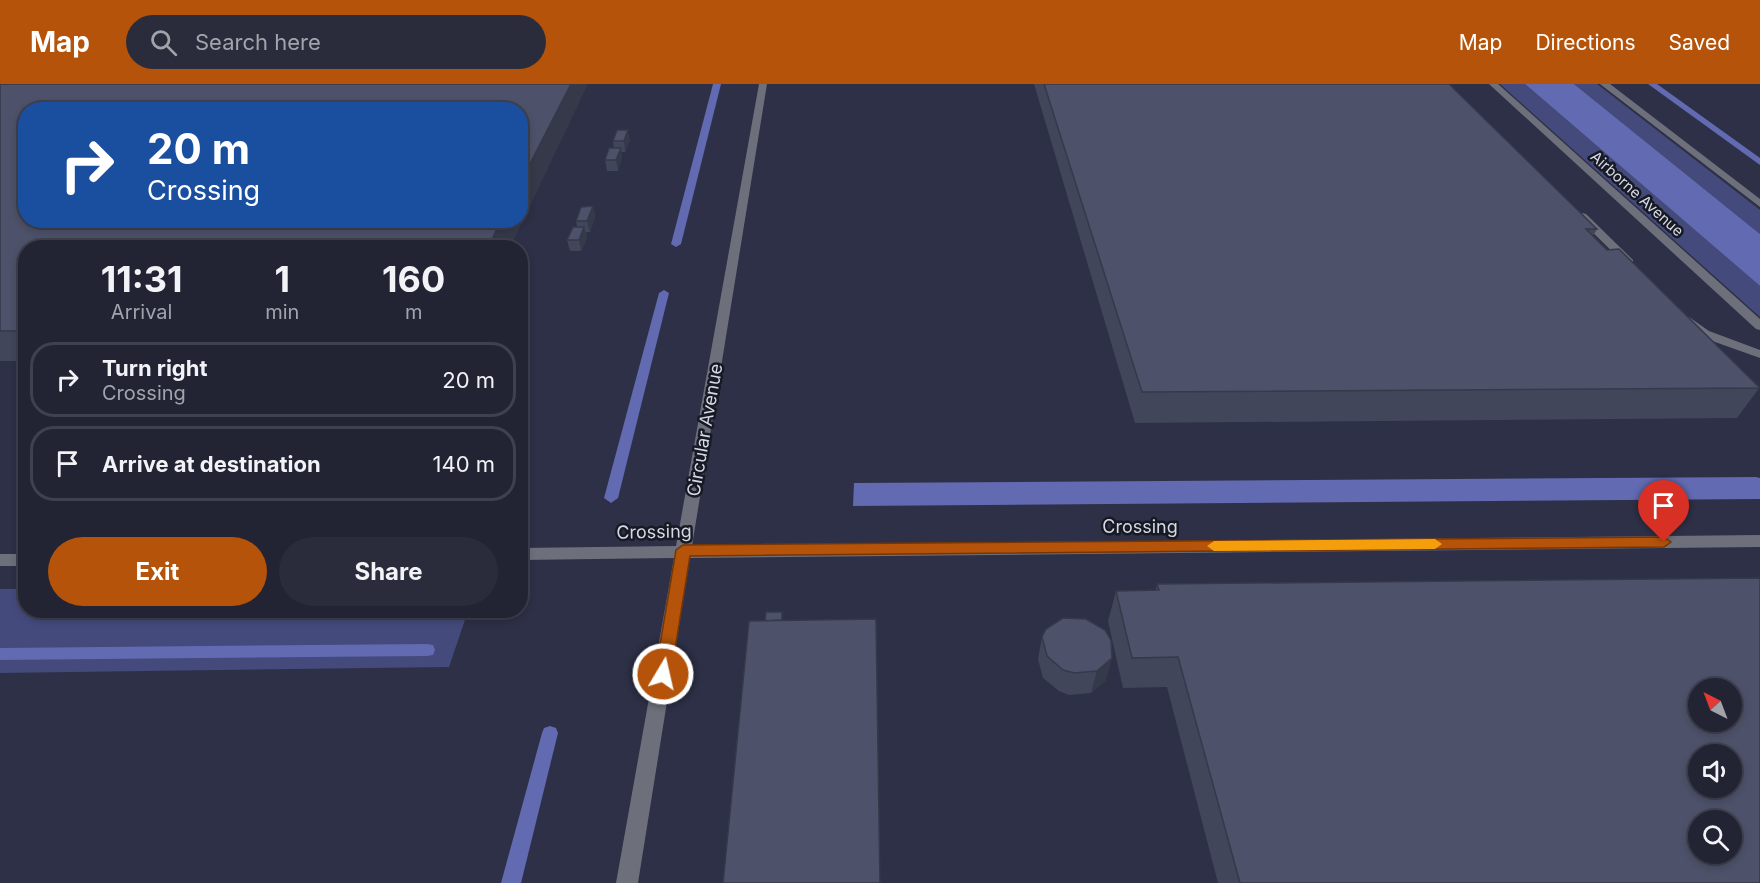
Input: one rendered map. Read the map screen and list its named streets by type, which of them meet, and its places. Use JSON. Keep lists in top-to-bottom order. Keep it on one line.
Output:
{"streets":{"street":["Airborne Avenue","Circular Avenue","Crossing"]},"crossings":[["Circular Avenue","Crossing"]],"north":"top left","page":{"header":"Map","search":"Search here","nav":["Map","Directions","Saved"],"turn":["20 m","Crossing"],"eta":["11:31","Arrival","1","min","160","m"],"list":[{"name":"Turn right","note":"Crossing","value":"20 m"},{"name":"Arrive at destination","value":"140 m"}],"buttons":["Exit","Share"]}}
